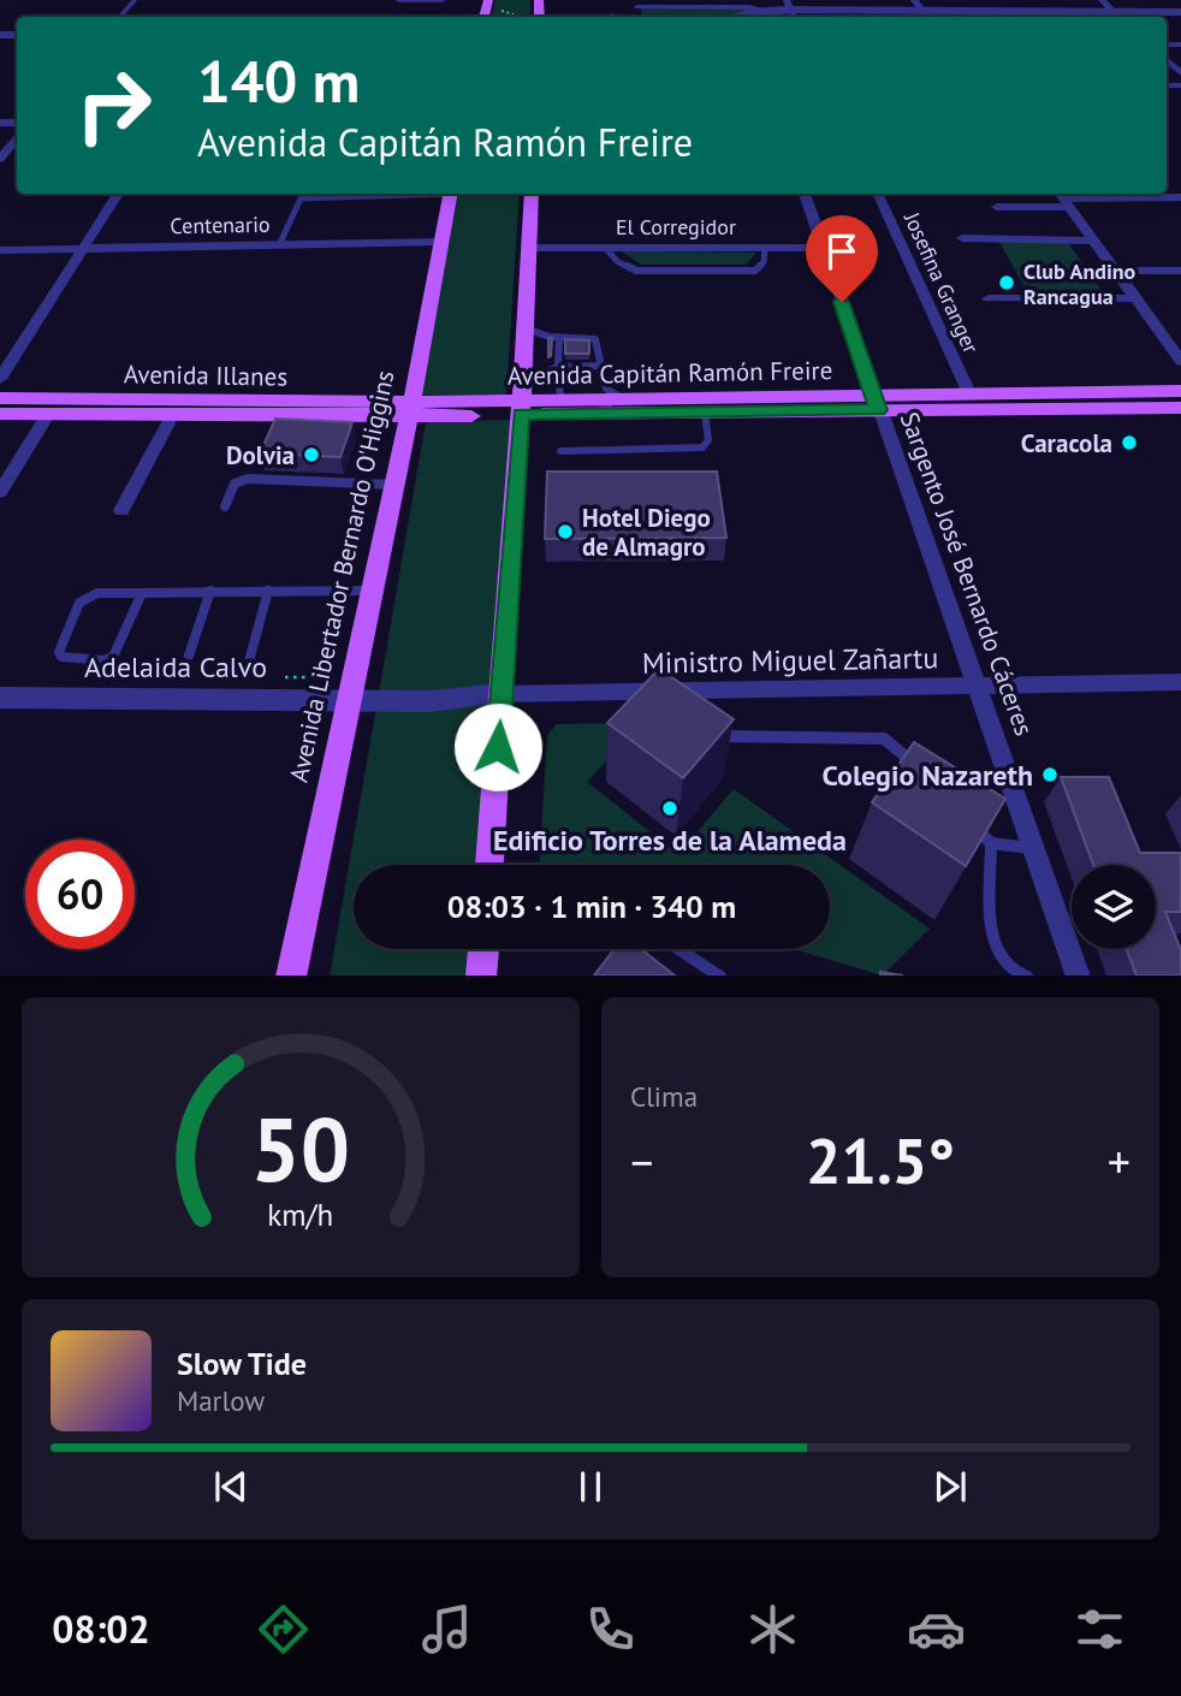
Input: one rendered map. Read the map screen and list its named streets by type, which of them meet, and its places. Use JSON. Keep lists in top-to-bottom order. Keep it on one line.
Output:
{"streets":{"main road":["Avenida Capitán Ramón Freire","Avenida Illanes","Avenida Libertador Bernardo O'Higgins"],"street":["Centenario","El Corregidor","Josefina Granger","Sargento José Bernardo Cáceres","Ministro Miguel Zañartu","Adelaida Calvo"]},"crossings":[["Centenario","Avenida Libertador Bernardo O'Higgins"],["El Corregidor","Sargento José Bernardo Cáceres"],["Josefina Granger","Avenida Capitán Ramón Freire"],["Avenida Capitán Ramón Freire","Avenida Illanes"],["Avenida Capitán Ramón Freire","Sargento José Bernardo Cáceres"],["Avenida Capitán Ramón Freire","Avenida Libertador Bernardo O'Higgins"],["Avenida Illanes","Avenida Libertador Bernardo O'Higgins"],["Sargento José Bernardo Cáceres","Ministro Miguel Zañartu"],["Avenida Libertador Bernardo O'Higgins","Adelaida Calvo"],["Ministro Miguel Zañartu","Adelaida Calvo"]],"places":["Club Andino Rancagua","Caracola","Dolvia","Hotel Diego de Almagro","Colegio Nazareth","Edificio Torres de la Alameda"],"page":{"turn":["140 m","Avenida Capitán Ramón Freire"],"limit":"60","trip":"08:03 · 1 min · 340 m","tile":"Clima","heat":["−","21.5°","+"],"song":["Slow Tide","Marlow"],"tabs":"08:02","gauge":["50","km/h"]}}
